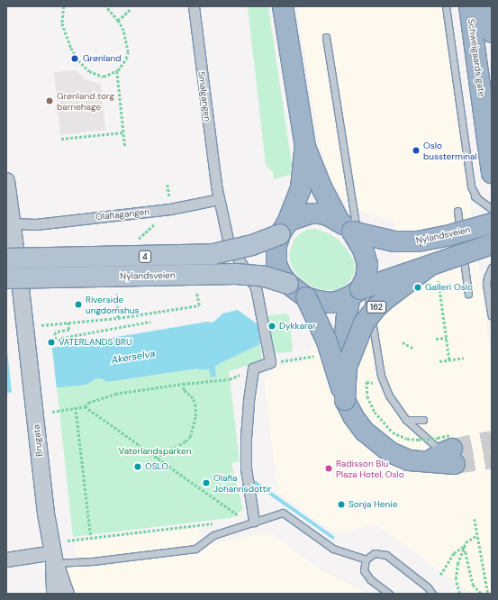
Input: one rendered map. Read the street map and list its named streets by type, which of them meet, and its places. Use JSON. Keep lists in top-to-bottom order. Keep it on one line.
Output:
{"streets":{"highway":["Schweigaards gate","Nylandsveien","162"],"main road":["4"],"street":["Smalgangen","Olafiagangen","Brugata"]},"crossings":[["Smalgangen","Olafiagangen"],["Olafiagangen","Brugata"],["Nylandsveien","162"]],"water":["Akerselva"],"parks":["Vaterlandsparken"],"places":["Grønland","Grønland torg barnehage","Oslo bussterminal","Galleri Oslo","Riverside ungdomshus","Dykkarar","VATERLANDS BRU","OSLO","Radisson Blu Plaza Hotel, Oslo","Olafia Johannsdottir","Sonja Henie"]}
